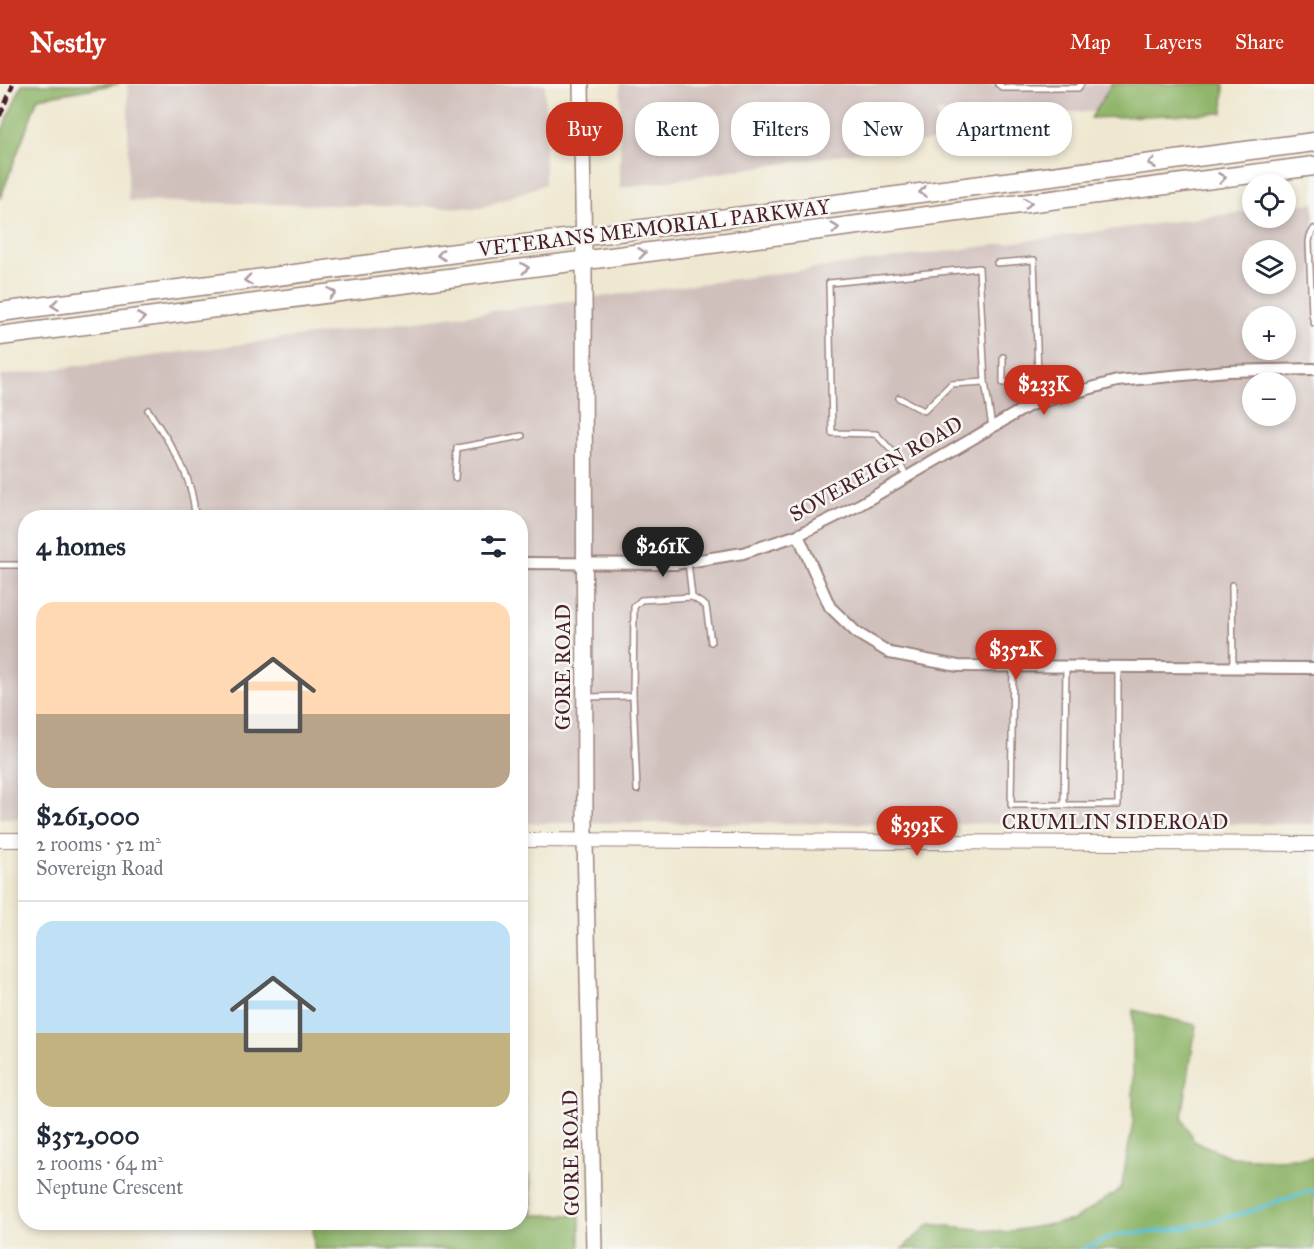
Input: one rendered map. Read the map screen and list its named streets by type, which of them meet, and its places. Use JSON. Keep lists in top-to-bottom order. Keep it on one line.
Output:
{"streets":{"highway":["VETERANS MEMORIAL PARKWAY"],"main road":["GORE ROAD"],"street":["SOVEREIGN ROAD","CRUMLIN SIDEROAD"]},"crossings":[["VETERANS MEMORIAL PARKWAY","GORE ROAD"],["SOVEREIGN ROAD","GORE ROAD"],["GORE ROAD","CRUMLIN SIDEROAD"]],"page":{"header":"Nestly","nav":["Map","Layers","Share"],"chip":["Buy","Rent","Filters","New","Apartment"],"map_buttons":["+","−"],"price":["$233K","$261K","$352K","$393K"],"heading":"4 homes","list":[{"name":"$261,000","note":"2 rooms · 52 m² · Sovereign Road"},{"name":"$352,000","note":"2 rooms · 64 m² · Neptune Crescent"}]}}
